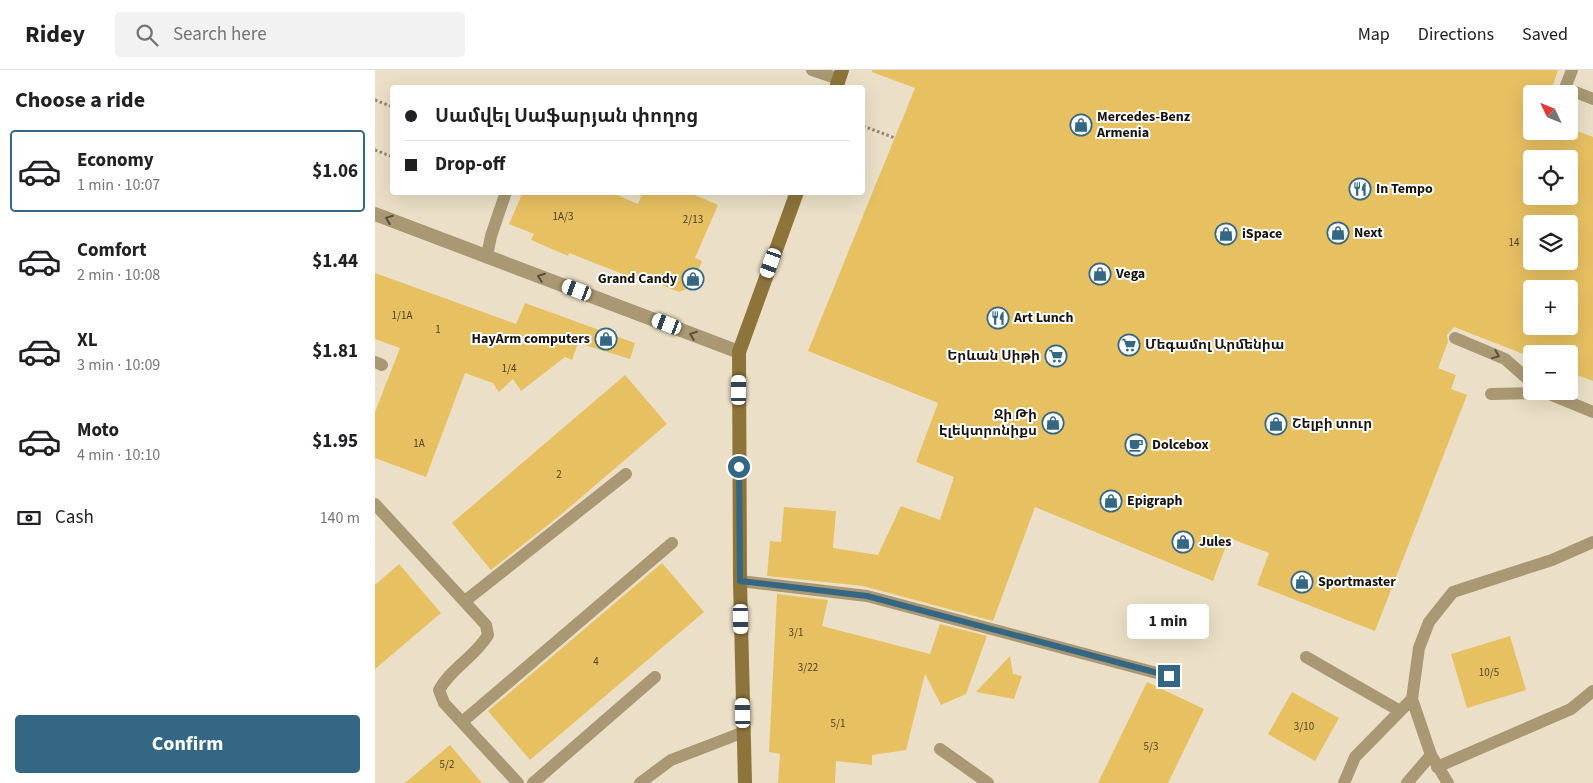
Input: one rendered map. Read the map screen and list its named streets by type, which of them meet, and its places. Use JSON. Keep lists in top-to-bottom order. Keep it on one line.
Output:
{"places":{"shop":["Mercedes-Benz Armenia","Next","iSpace","Vega","Grand Candy","HayArm computers","Ջի Թի Էլեկտրոնիքս","Շելբի տուր","Epigraph","Jules","Sportmaster"],"restaurant":["In Tempo","Art Lunch"],"supermarket":["Մեգամոլ Արմենիա","Երևան Սիթի"],"cafe":["Dolcebox"]},"house_numbers":["1A/3","2/13","14","1/1A","1","1/4","1A","2","3/1","4","3/22","10/5","5/1","3/10","5/3","5/2"],"north":"top left","page":{"header":"Ridey","search":"Search here","nav":["Map","Directions","Saved"],"heading":"Choose a ride","map_buttons":["+","−"],"banner":["Սամվել Սաֆարյան փողոց","Drop-off"],"list":[{"name":"Economy","note":"1 min · 10:07","value":"$1.06"},{"name":"Comfort","note":"2 min · 10:08","value":"$1.44"},{"name":"XL","note":"3 min · 10:09","value":"$1.81"},{"name":"Moto","note":"4 min · 10:10","value":"$1.95"}],"pay":["Cash","140 m"],"bubble":"1 min","buttons":"Confirm"}}
